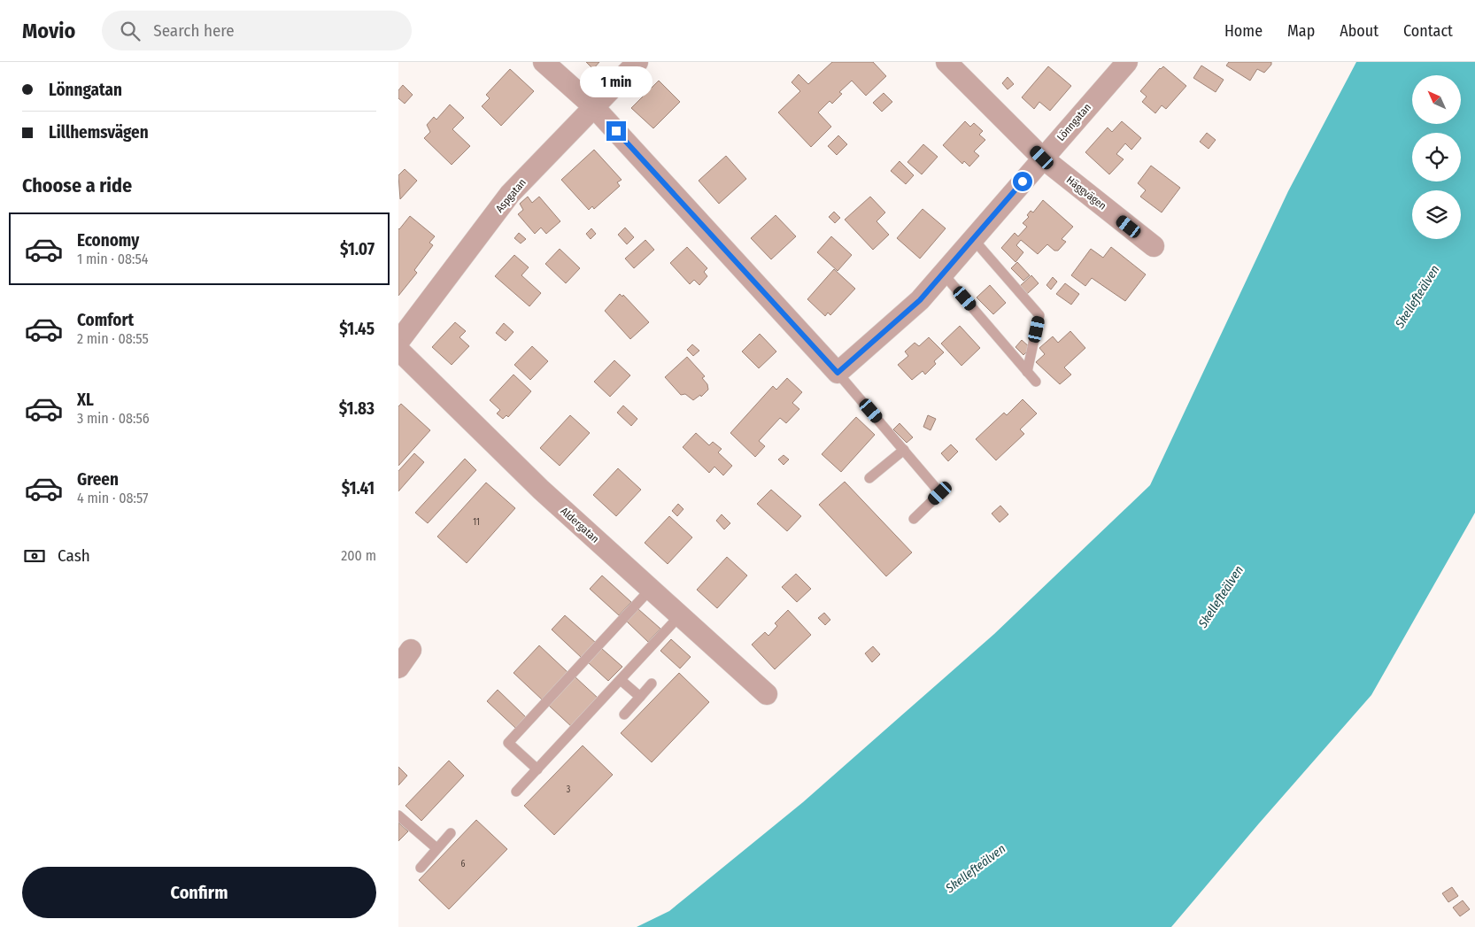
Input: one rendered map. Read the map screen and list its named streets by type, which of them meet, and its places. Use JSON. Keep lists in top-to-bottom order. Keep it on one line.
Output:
{"streets":{"street":["Lönngatan","Häggvägen","Aspgatan","Aldergatan"]},"crossings":[["Lönngatan","Häggvägen"]],"water":["Skellefteälven"],"house_numbers":["11","3","6"],"north":"top left","page":{"header":"Movio","search":"Search here","nav":["Home","Map","About","Contact"],"banner":["Lönngatan","Lillhemsvägen"],"bubble":"1 min","heading":"Choose a ride","list":[{"name":"Economy","note":"1 min · 08:54","value":"$1.07"},{"name":"Comfort","note":"2 min · 08:55","value":"$1.45"},{"name":"XL","note":"3 min · 08:56","value":"$1.83"},{"name":"Green","note":"4 min · 08:57","value":"$1.41"}],"pay":["Cash","200 m"],"buttons":"Confirm"}}
